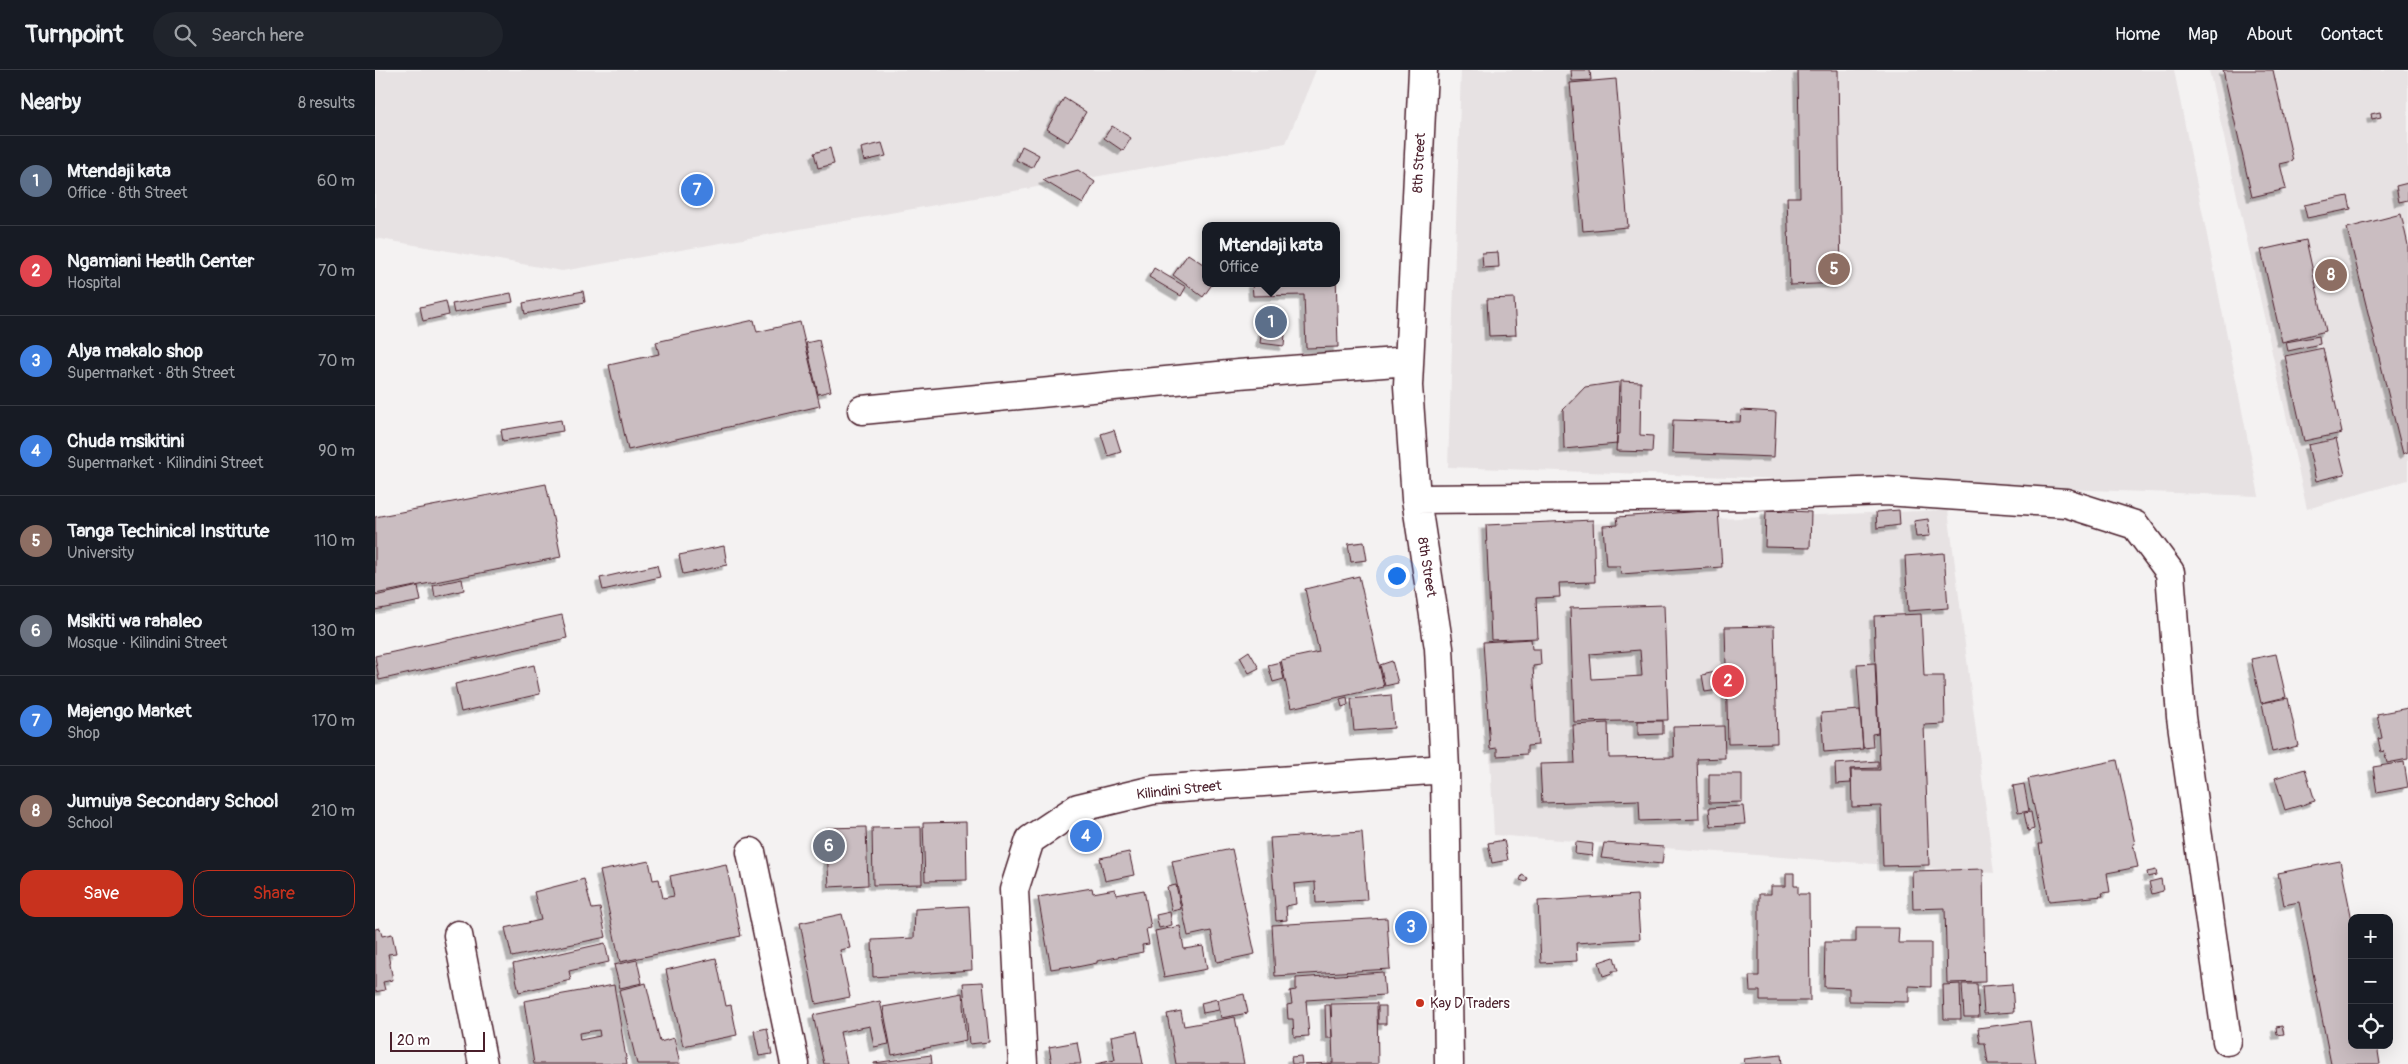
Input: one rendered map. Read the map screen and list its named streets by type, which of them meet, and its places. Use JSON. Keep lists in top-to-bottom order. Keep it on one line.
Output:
{"streets":{"street":["8th Street","Kilindini Street"]},"crossings":[["8th Street","Kilindini Street"]],"places":["Kay D Traders"],"scale_bar":"20 m","page":{"header":"Turnpoint","search":"Search here","nav":["Home","Map","About","Contact"],"heading":["Nearby","8 results"],"list":[{"mark":"1","name":"Mtendaji kata","note":"Office · 8th Street","value":"60 m"},{"mark":"2","name":"Ngamiani Heatlh Center","note":"Hospital","value":"70 m"},{"mark":"3","name":"Alya makalo shop","note":"Supermarket · 8th Street","value":"70 m"},{"mark":"4","name":"Chuda msikitini","note":"Supermarket · Kilindini Street","value":"90 m"},{"mark":"5","name":"Tanga Techinical Institute","note":"University","value":"110 m"},{"mark":"6","name":"Msikiti wa rahaleo","note":"Mosque · Kilindini Street","value":"130 m"},{"mark":"7","name":"Majengo Market","note":"Shop","value":"170 m"},{"mark":"8","name":"Jumuiya Secondary School","note":"School","value":"210 m"}],"pins":["7","5","8","1","2","4","6","3"],"popup":["Mtendaji kata","Office"],"buttons":["Save","Share"],"map_buttons":["+","−"],"scale":"20 m"}}
